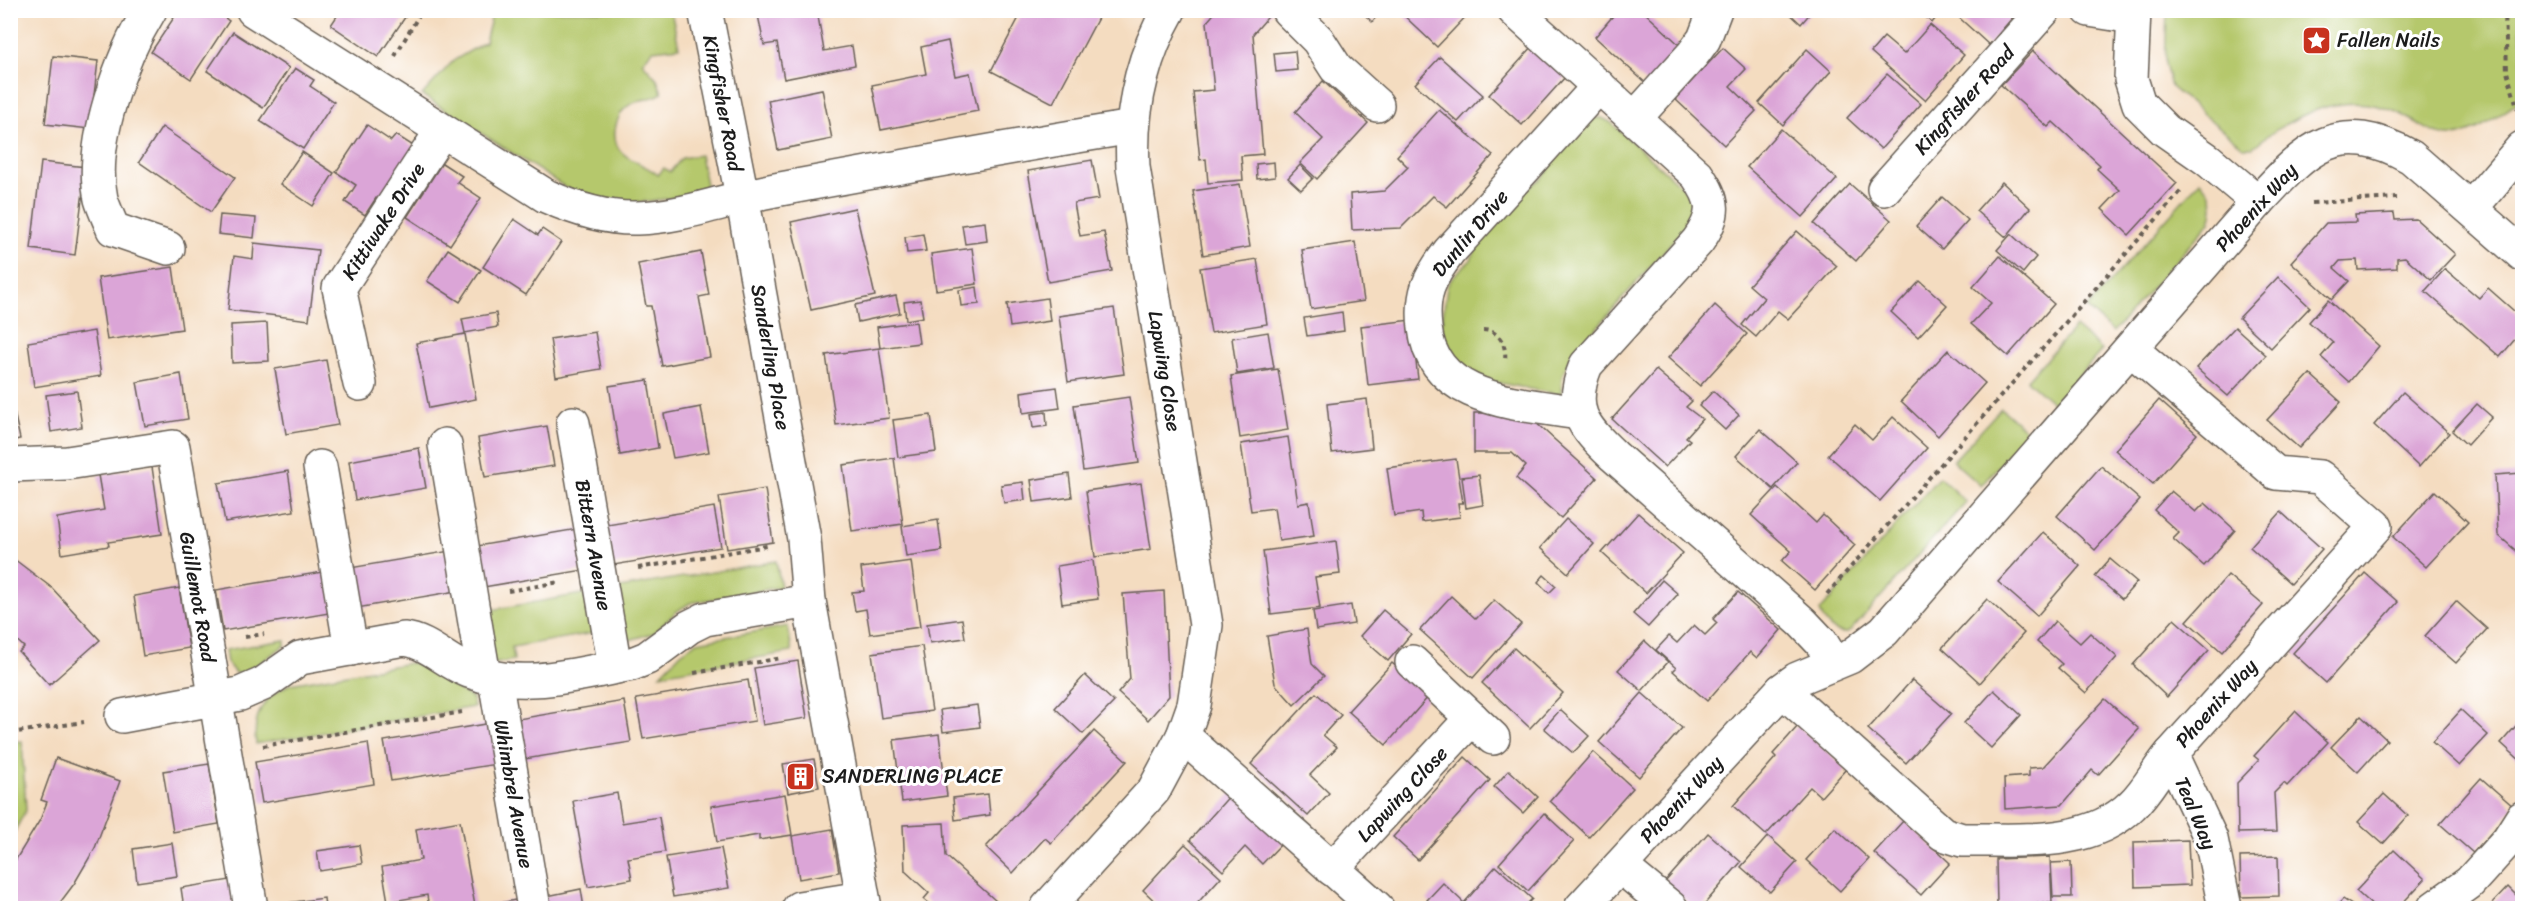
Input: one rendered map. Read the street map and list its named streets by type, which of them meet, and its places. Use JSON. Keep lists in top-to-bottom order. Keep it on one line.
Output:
{"streets":{"street":["Kingfisher Road","Phoenix Way","Kittiwake Drive","Dunlin Drive","Sanderling Place","Lapwing Close","Bittern Avenue","Guillemot Road","Whimbrel Avenue","Teal Way"]},"crossings":[["Kingfisher Road","Sanderling Place"],["Phoenix Way","Teal Way"]],"places":{"place":["Fallen Nails"],"building":["SANDERLING PLACE"]}}
